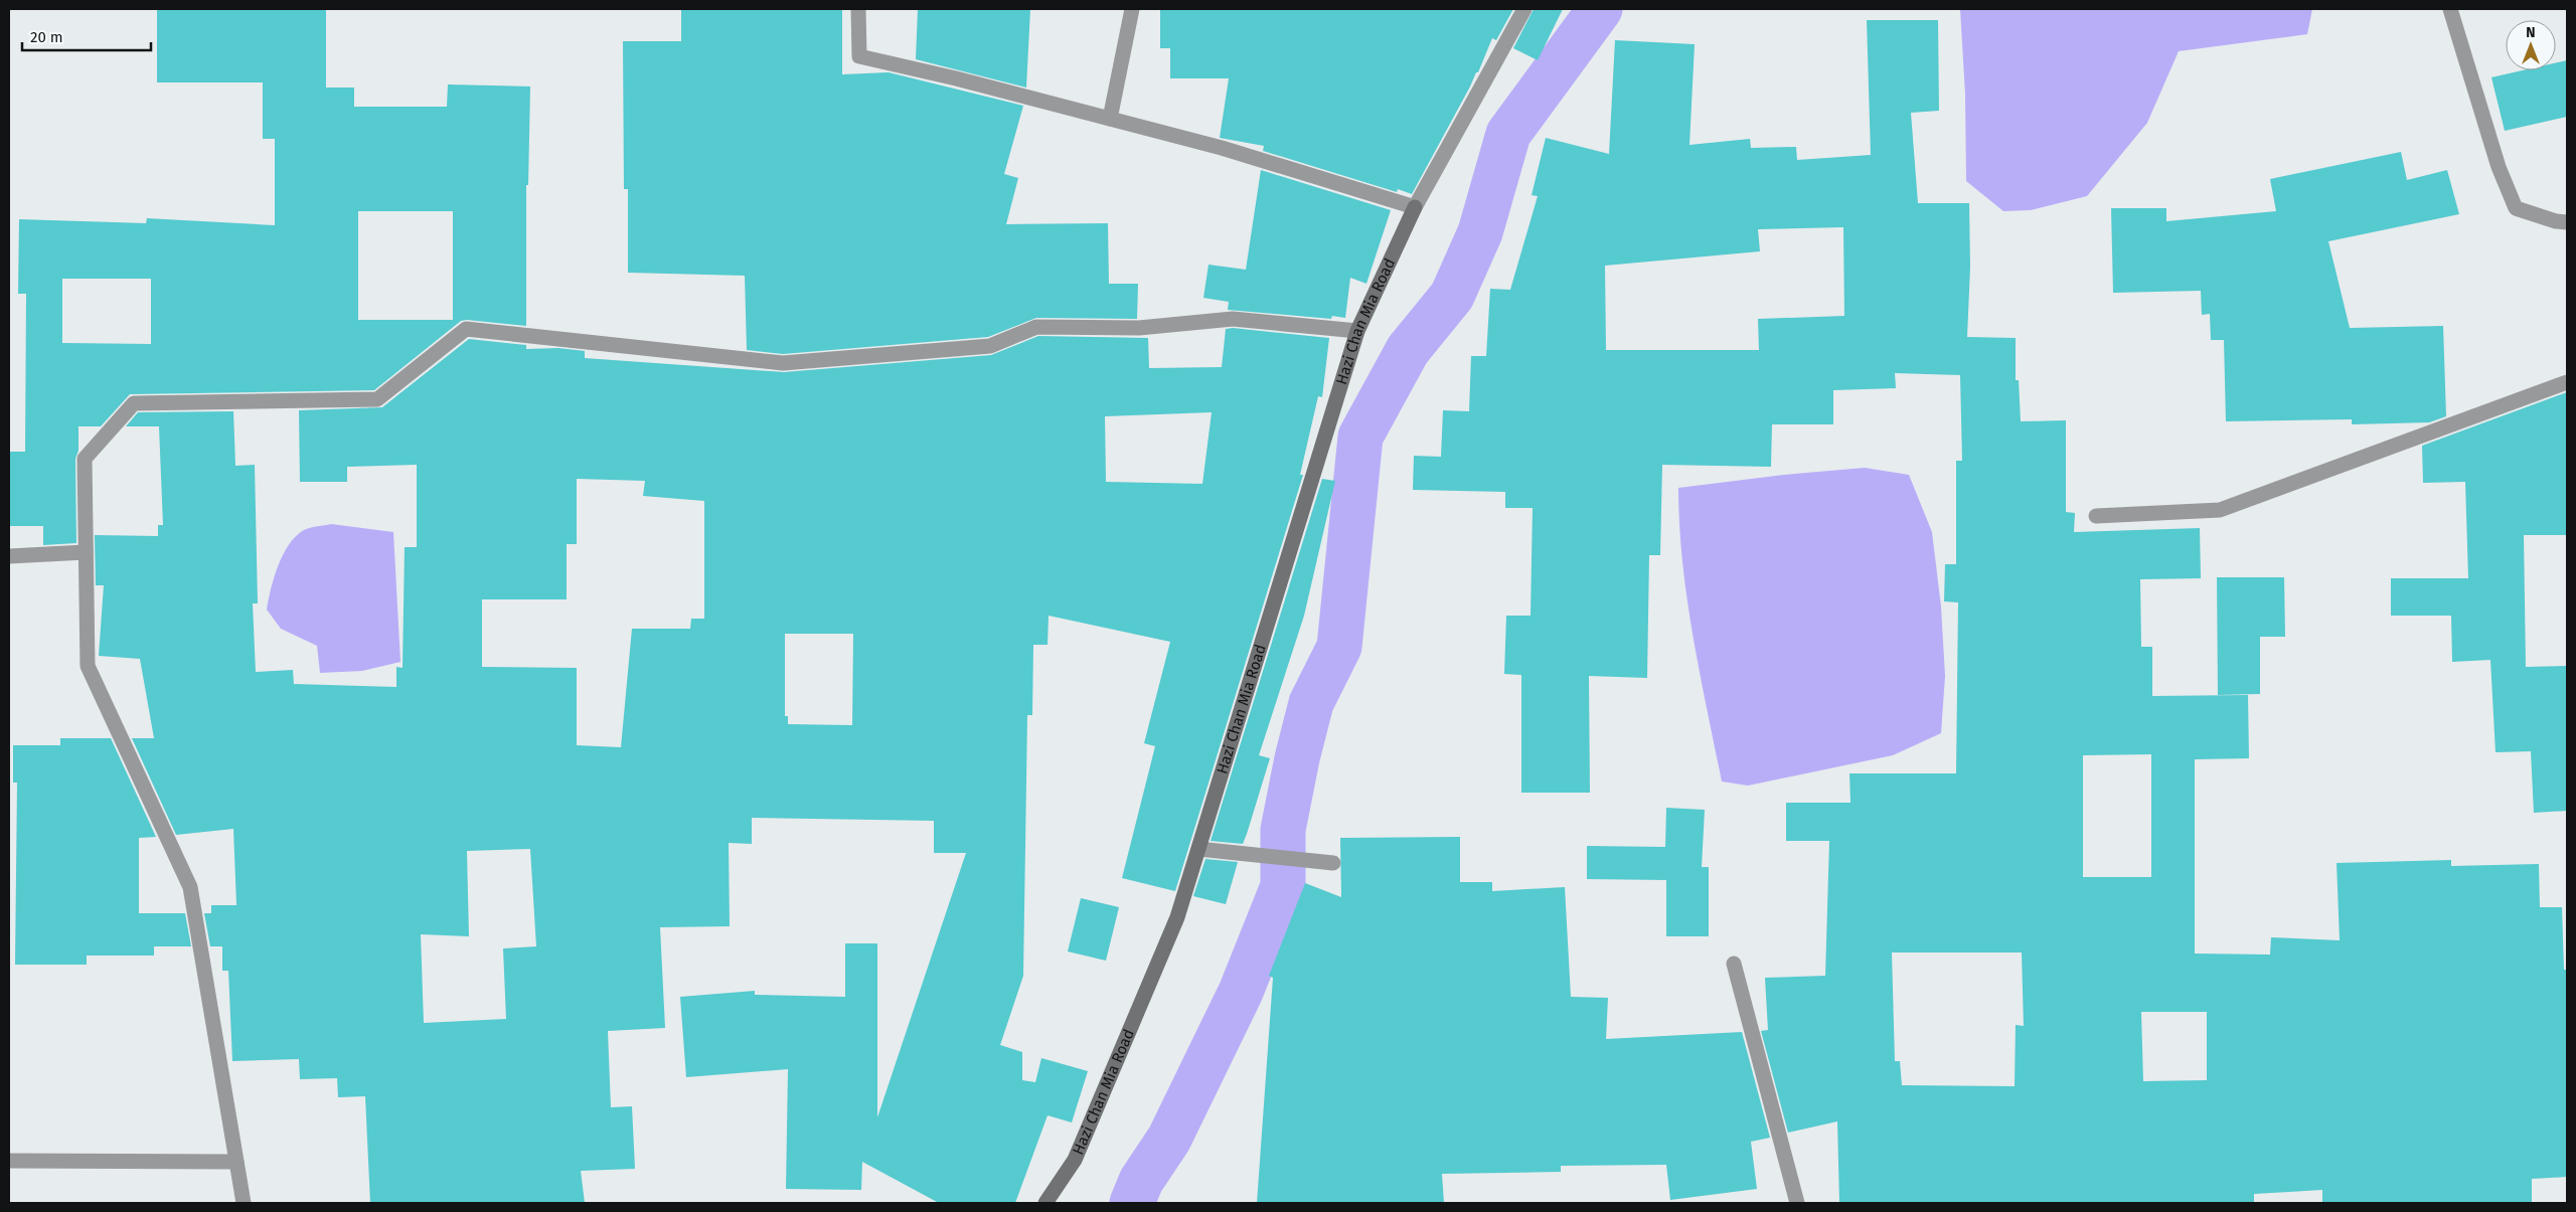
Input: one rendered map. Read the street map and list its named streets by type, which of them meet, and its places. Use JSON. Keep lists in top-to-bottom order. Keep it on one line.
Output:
{"streets":{"street":["Hazi Chan Mia Road"]},"scale_bar":"20 m","north":"top"}
